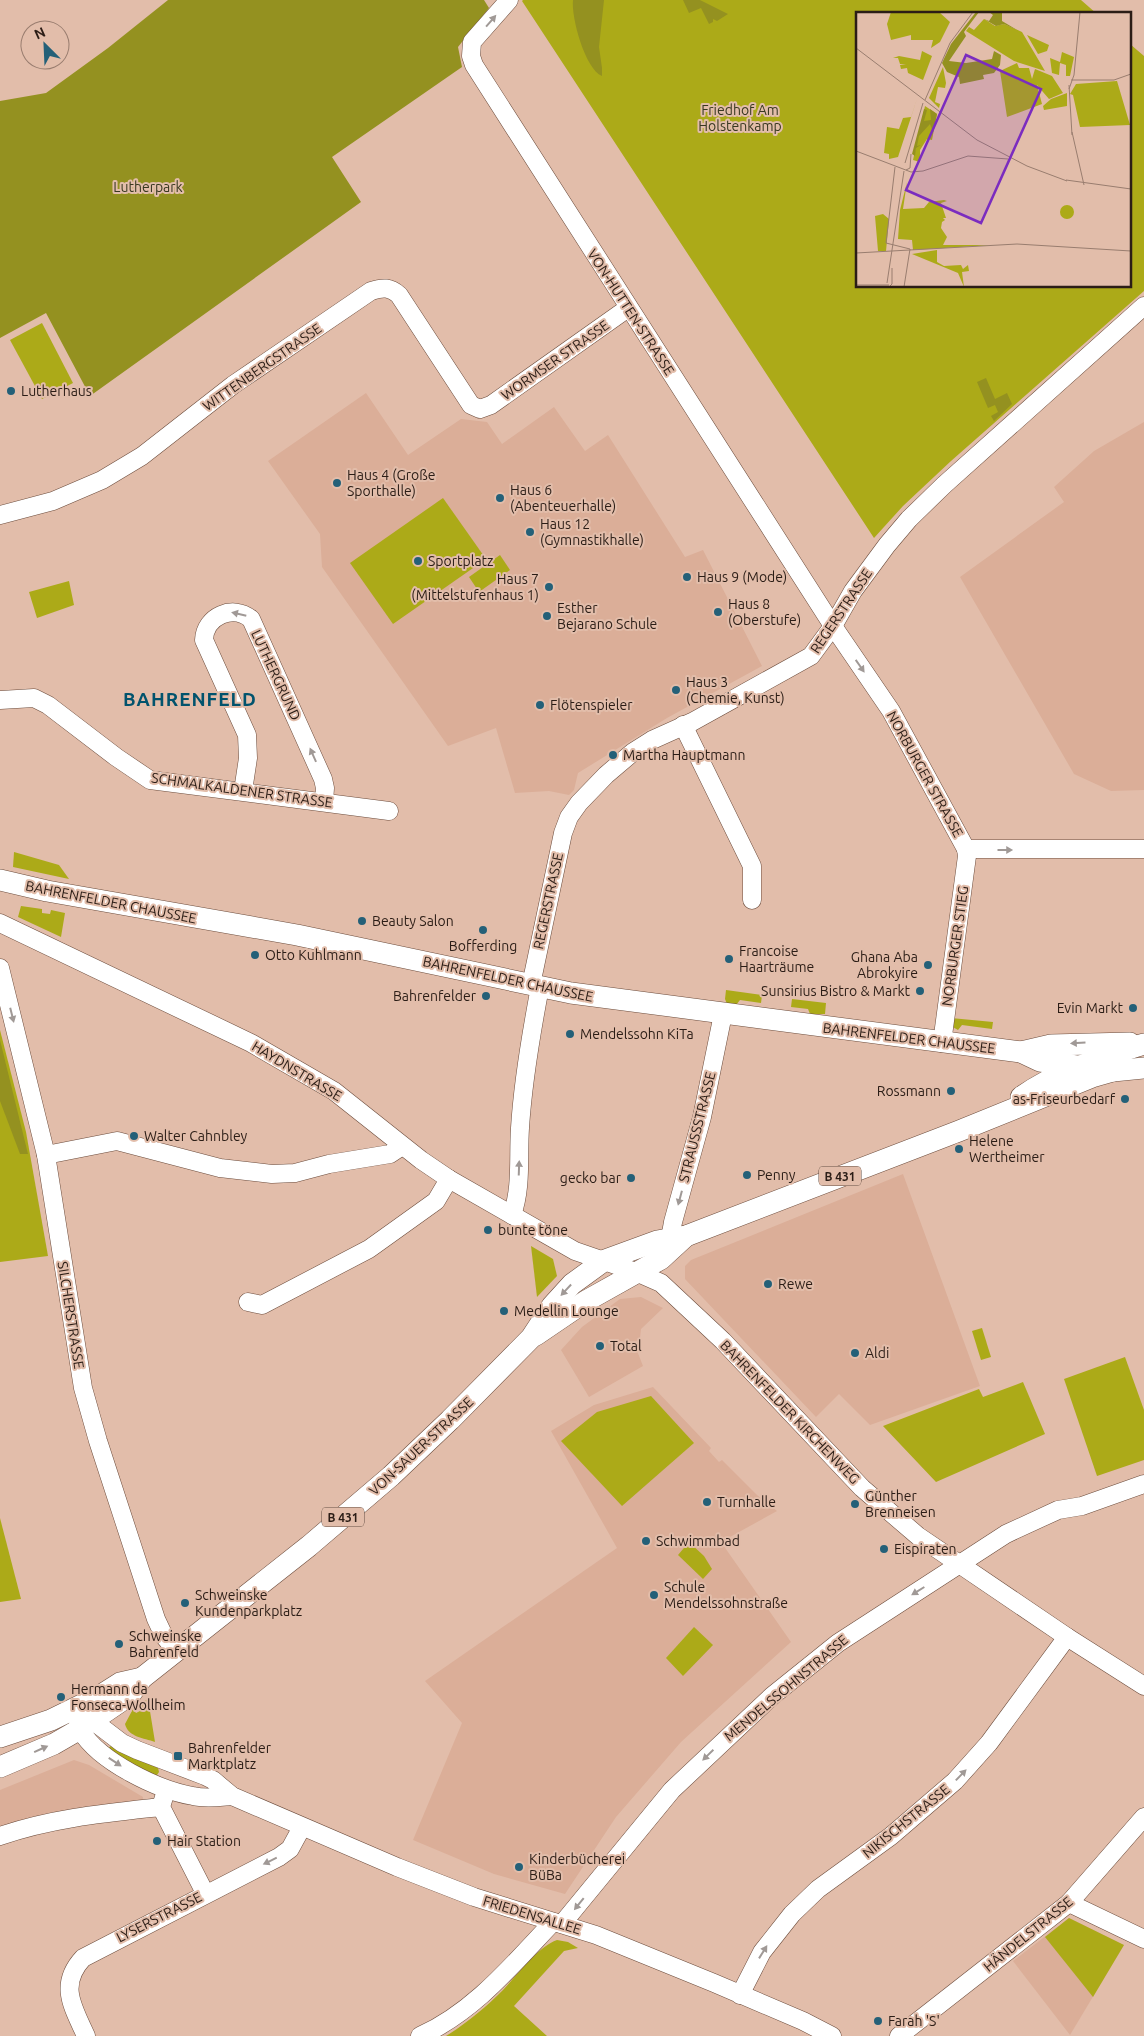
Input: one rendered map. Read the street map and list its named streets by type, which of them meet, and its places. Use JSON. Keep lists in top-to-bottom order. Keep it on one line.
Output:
{"streets":{"main road":["BAHRENFELDER CHAUSSEE","B 431","VON-SAUER-STRASSE"],"street":["VON-HUTTEN-STRASSE","WORMSER STRASSE","WITTENBERGSTRASSE","REGERSTRASSE","LUTHERGRUND","NORBURGER STRASSE","SCHMALKALDENER STRASSE","NORBURGER STIEG","HAYDNSTRASSE","STRAUSSSTRASSE","SILCHERSTRASSE","BAHRENFELDER KIRCHENWEG","MENDELSSOHNSTRASSE","NIKISCHSTRASSE","FRIEDENSALLEE","LYSERSTRASSE","HÄNDELSTRASSE"]},"crossings":[["VON-HUTTEN-STRASSE","WORMSER STRASSE"],["VON-HUTTEN-STRASSE","REGERSTRASSE"],["VON-HUTTEN-STRASSE","NORBURGER STRASSE"],["WORMSER STRASSE","WITTENBERGSTRASSE"],["REGERSTRASSE","NORBURGER STRASSE"],["REGERSTRASSE","BAHRENFELDER CHAUSSEE"],["REGERSTRASSE","HAYDNSTRASSE"],["LUTHERGRUND","SCHMALKALDENER STRASSE"],["NORBURGER STRASSE","NORBURGER STIEG"],["BAHRENFELDER CHAUSSEE","NORBURGER STIEG"],["BAHRENFELDER CHAUSSEE","STRAUSSSTRASSE"],["BAHRENFELDER CHAUSSEE","VON-SAUER-STRASSE"],["HAYDNSTRASSE","VON-SAUER-STRASSE"],["STRAUSSSTRASSE","VON-SAUER-STRASSE"],["B 431","VON-SAUER-STRASSE"],["B 431","FRIEDENSALLEE"],["SILCHERSTRASSE","VON-SAUER-STRASSE"],["BAHRENFELDER KIRCHENWEG","VON-SAUER-STRASSE"],["BAHRENFELDER KIRCHENWEG","MENDELSSOHNSTRASSE"],["BAHRENFELDER KIRCHENWEG","NIKISCHSTRASSE"],["VON-SAUER-STRASSE","FRIEDENSALLEE"],["MENDELSSOHNSTRASSE","FRIEDENSALLEE"],["NIKISCHSTRASSE","FRIEDENSALLEE"],["FRIEDENSALLEE","LYSERSTRASSE"]],"one_way":["VON-HUTTEN-STRASSE","NORBURGER STRASSE","STRAUSSSTRASSE","MENDELSSOHNSTRASSE","NIKISCHSTRASSE"],"districts":["BAHRENFELD"],"parks":["Friedhof Am Holstenkamp","Lutherpark"],"places":{"other":["Lutherhaus","Haus 4 (Große Sporthalle)","Haus 6 (Abenteuerhalle)","Haus 12 (Gymnastikhalle)","Sportplatz","Haus 9 (Mode)","Haus 7 (Mittelstufenhaus 1)","Haus 8 (Oberstufe)","Esther Bejarano Schule","Haus 3 (Chemie, Kunst)","Flötenspieler","Martha Hauptmann","Beauty Salon","Bofferding","Otto Kuhlmann","Francoise Haarträume","Ghana Aba Abrokyire","Sunsirius Bistro & Markt","Bahrenfelder","Evin Markt","Mendelssohn KiTa","Rossmann","as-Friseurbedarf","Walter Cahnbley","Helene Wertheimer","Penny","gecko bar","bunte töne","Rewe","Medellin Lounge","Total","Aldi","Turnhalle","Günther Brenneisen","Schwimmbad","Eispiraten","Schule Mendelssohnstraße","Schweinske Kundenparkplatz","Schweinske Bahrenfeld","Hermann da Fonseca-Wollheim","Hair Station","Kinderbücherei BüBa","Farah 'S'"],"transit":["Bahrenfelder Marktplatz"]},"north":"top left"}
